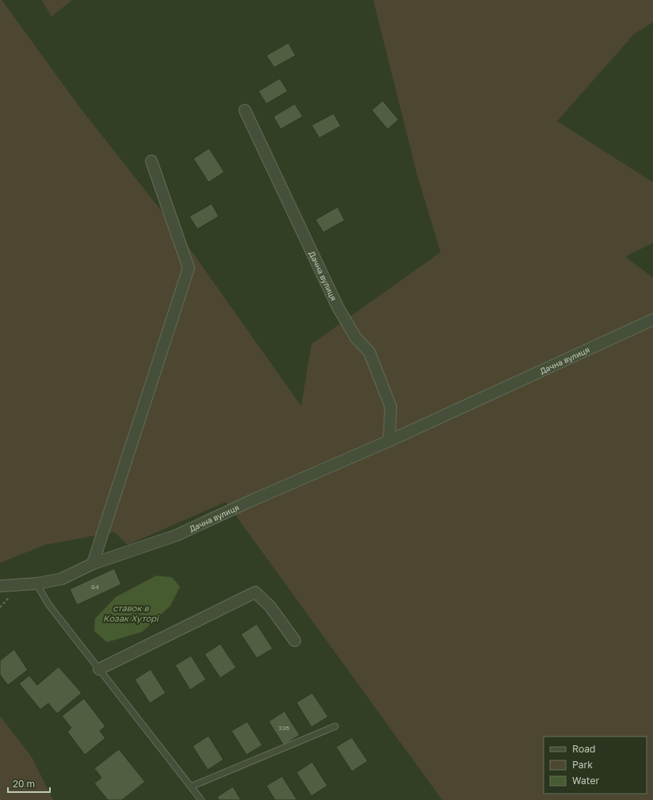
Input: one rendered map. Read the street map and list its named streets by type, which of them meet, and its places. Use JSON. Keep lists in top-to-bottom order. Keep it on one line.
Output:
{"streets":{"street":["Дачна вулиця"]},"water":["ставок в Козак Хуторі"],"house_numbers":["84","33б"],"legend":["Road","Park","Water"],"scale_bar":"20 m"}
